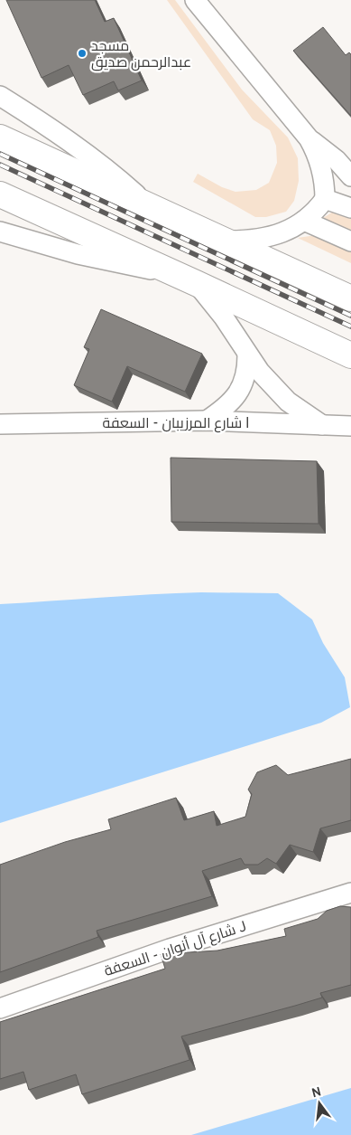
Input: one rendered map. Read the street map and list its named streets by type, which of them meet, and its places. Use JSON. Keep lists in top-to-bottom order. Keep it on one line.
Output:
{"streets":{"street":["شارع المرزيبان - السعفة I","شارع آل أنوان - السعفة J"]},"places":["مسجد عبدالرحمن صديق"],"north":"top"}
